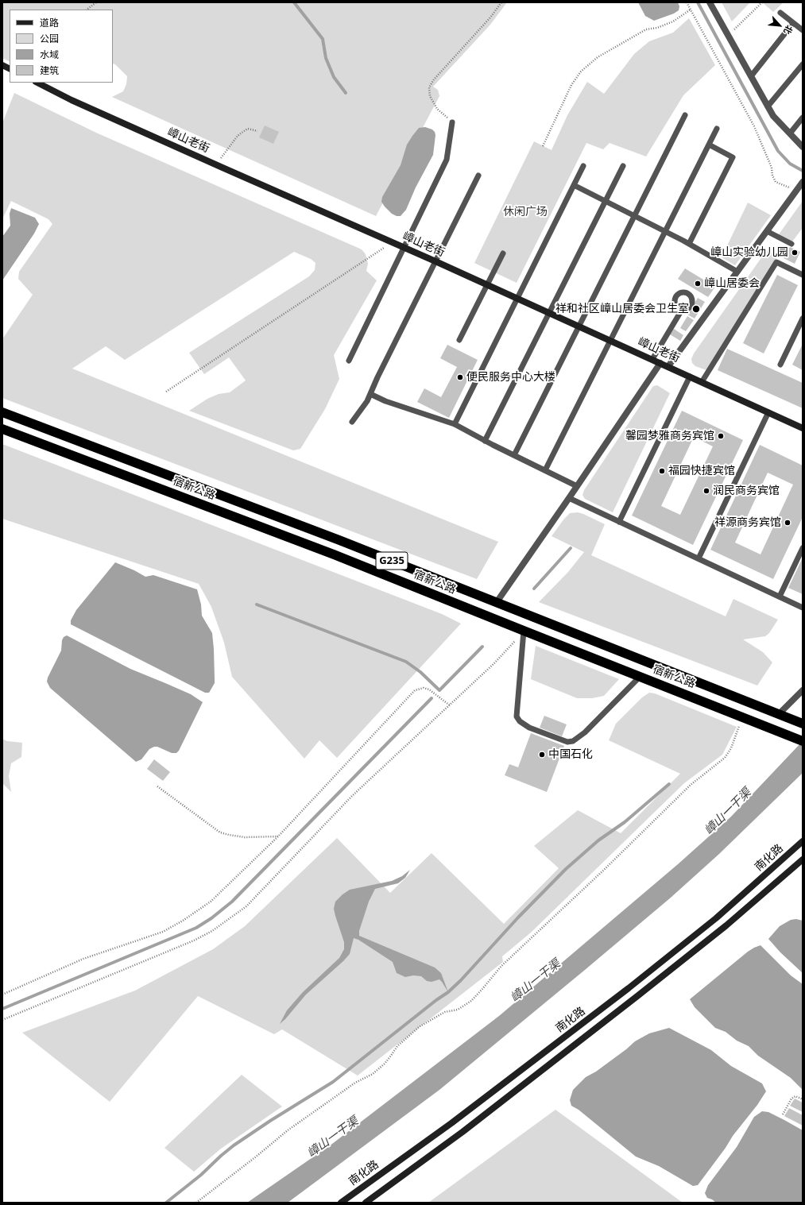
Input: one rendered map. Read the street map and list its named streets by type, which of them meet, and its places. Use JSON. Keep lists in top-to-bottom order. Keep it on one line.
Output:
{"streets":{"highway":["宿新公路","G235"],"main road":["嶂山老街","南化路"]},"water":["嶂山一干渠"],"parks":["休闲广场"],"places":["嶂山实验幼儿园","嶂山居委会","祥和社区嶂山居委会卫生室","便民服务中心大楼","馨园梦雅商务宾馆","福园快捷宾馆","润民商务宾馆","祥源商务宾馆","中国石化"],"legend":["道路","公园","水域","建筑"],"north":"bottom right"}
